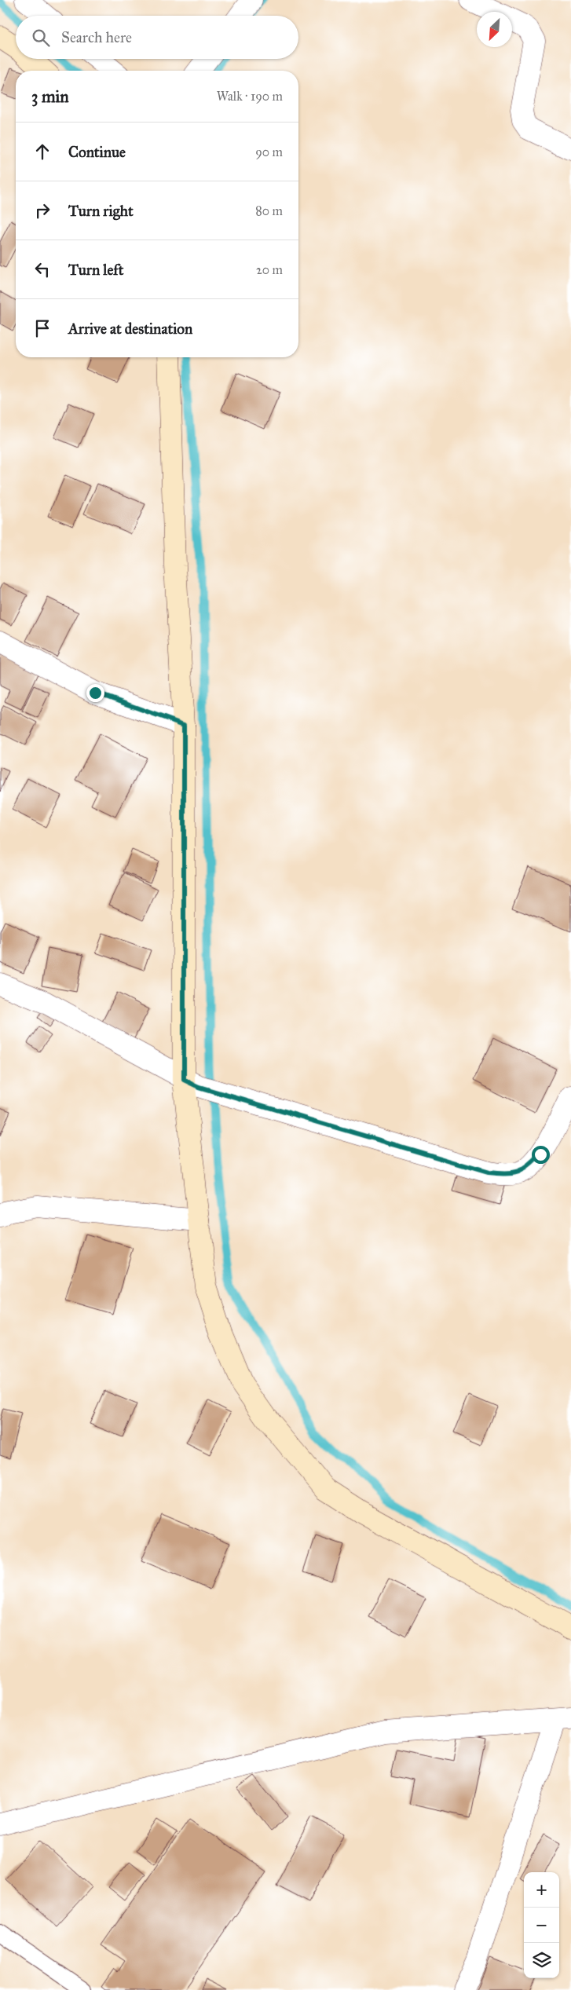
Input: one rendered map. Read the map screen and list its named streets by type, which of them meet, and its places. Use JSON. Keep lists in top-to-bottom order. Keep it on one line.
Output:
{"north":"bottom left","page":{"search":"Search here","heading":["3 min","Walk · 190 m"],"list":[["Continue","90 m"],["Turn right","80 m"],["Turn left","20 m"],"Arrive at destination"],"map_buttons":["+","−"]}}
